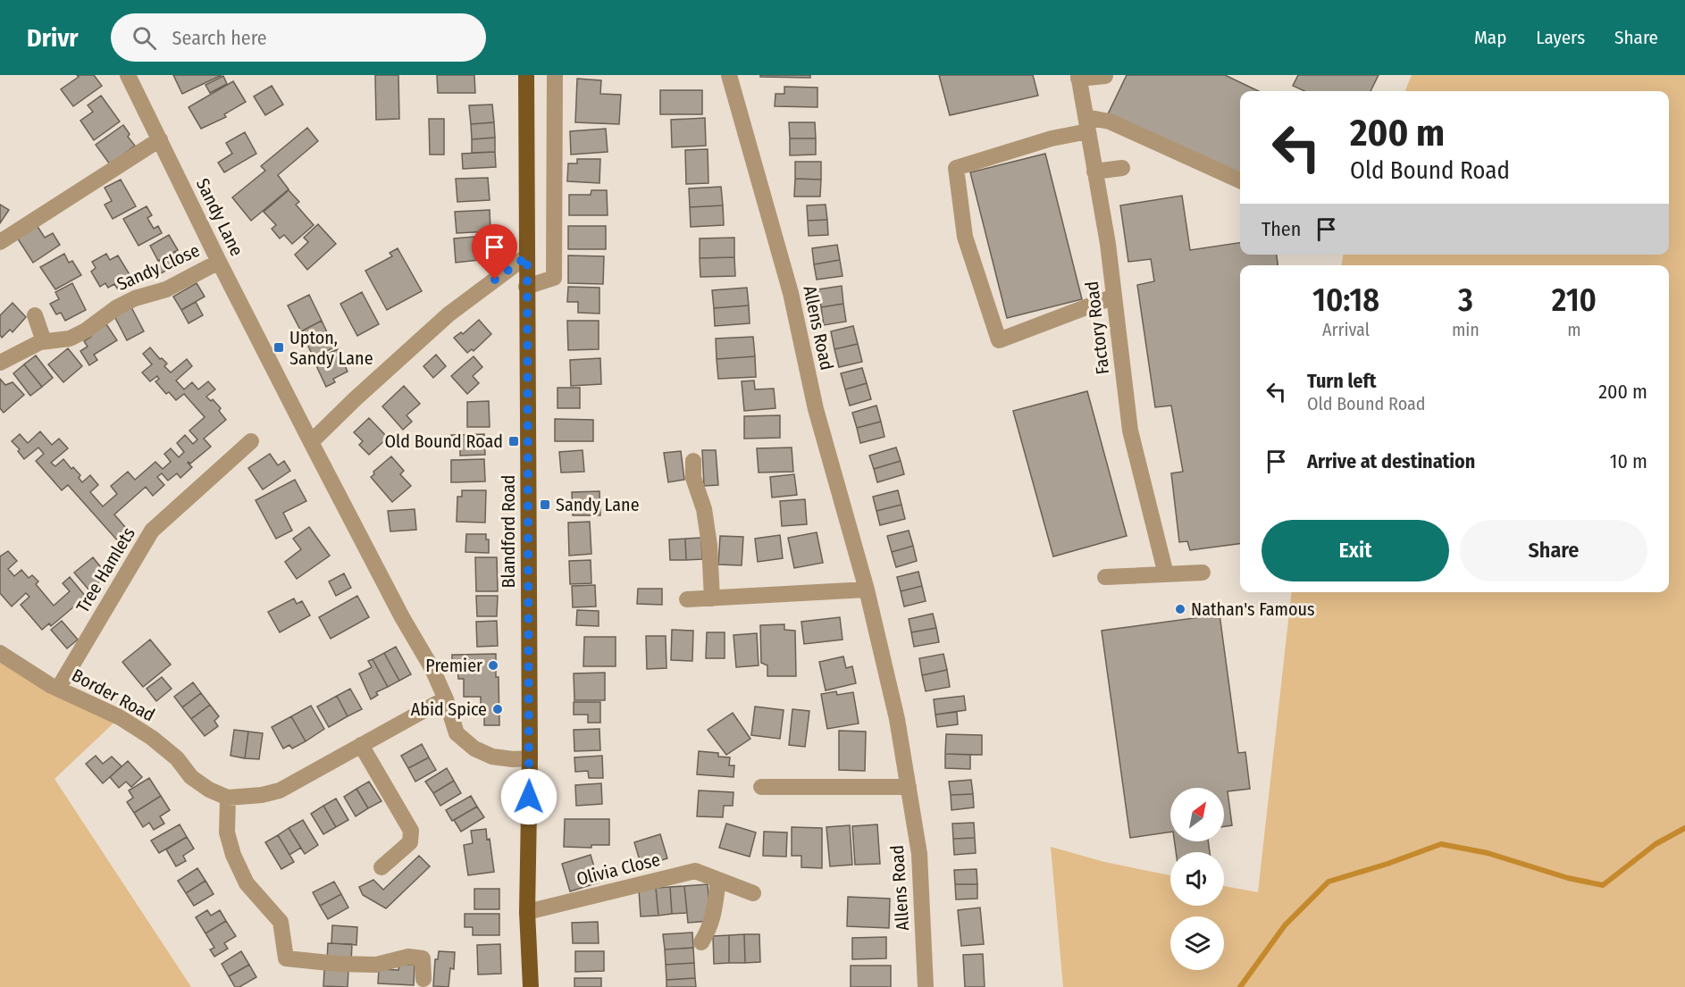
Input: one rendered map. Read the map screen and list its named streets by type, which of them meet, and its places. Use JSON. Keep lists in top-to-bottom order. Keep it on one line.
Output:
{"streets":{"main road":["Blandford Road"],"street":["Sandy Lane","Sandy Close","Allens Road","Factory Road","Tree Hamlets","Border Road","Olivia Close"]},"crossings":[["Sandy Lane","Sandy Close"],["Sandy Lane","Blandford Road"],["Blandford Road","Olivia Close"],["Tree Hamlets","Border Road"]],"places":{"transit":["Upton, Sandy Lane","Old Bound Road","Sandy Lane"],"other":["Nathan's Famous","Premier","Abid Spice"]},"north":"top right","page":{"header":"Drivr","search":"Search here","nav":["Map","Layers","Share"],"turn":["200 m","Old Bound Road"],"then":"Then","eta":["10:18","Arrival","3","min","210","m"],"list":[{"name":"Turn left","note":"Old Bound Road","value":"200 m"},{"name":"Arrive at destination","value":"10 m"}],"buttons":["Exit","Share"]}}
